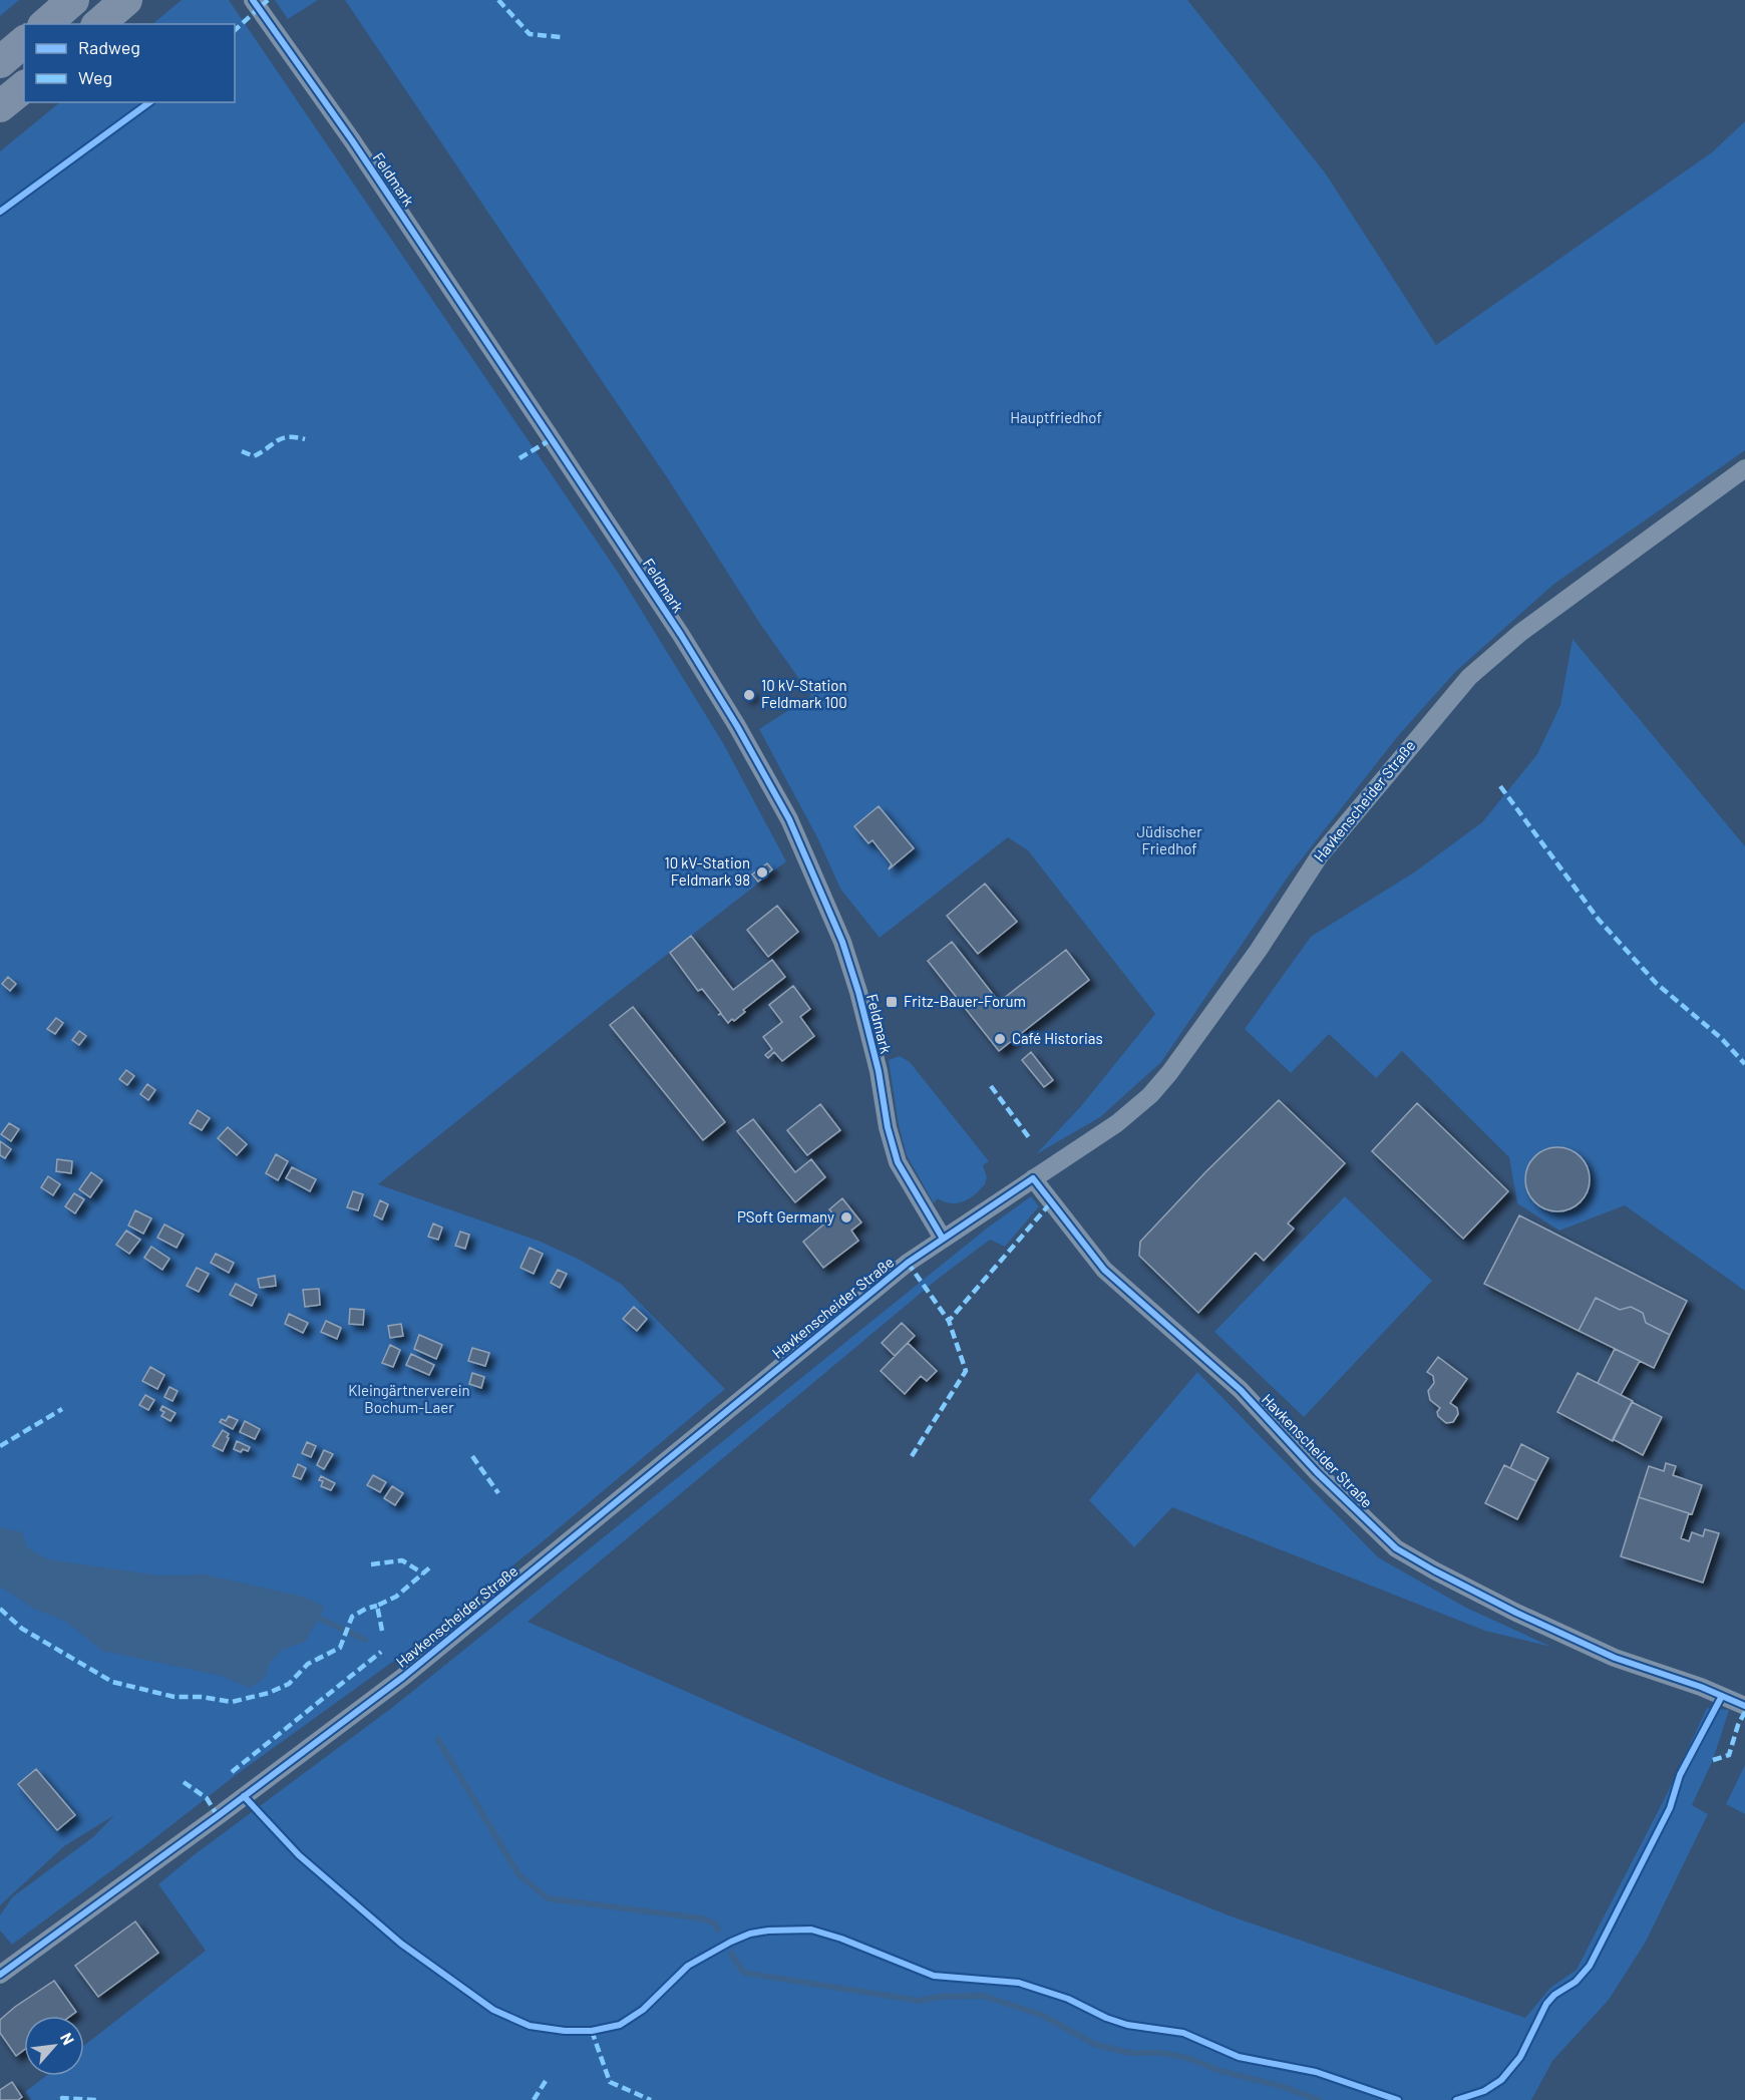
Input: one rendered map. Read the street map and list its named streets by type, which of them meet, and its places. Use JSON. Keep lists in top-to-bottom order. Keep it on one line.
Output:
{"streets":{"street":["Feldmark","Havkenscheider Straße"]},"crossings":[["Feldmark","Havkenscheider Straße"]],"parks":["Hauptfriedhof","Jüdischer Friedhof","Kleingärtnerverein Bochum-Laer"],"places":{"other":["10 kV-Station Feldmark 100","10 kV-Station Feldmark 98","Café Historias","PSoft Germany"],"transit":["Fritz-Bauer-Forum"]},"legend":["Radweg","Weg"],"north":"top right"}
